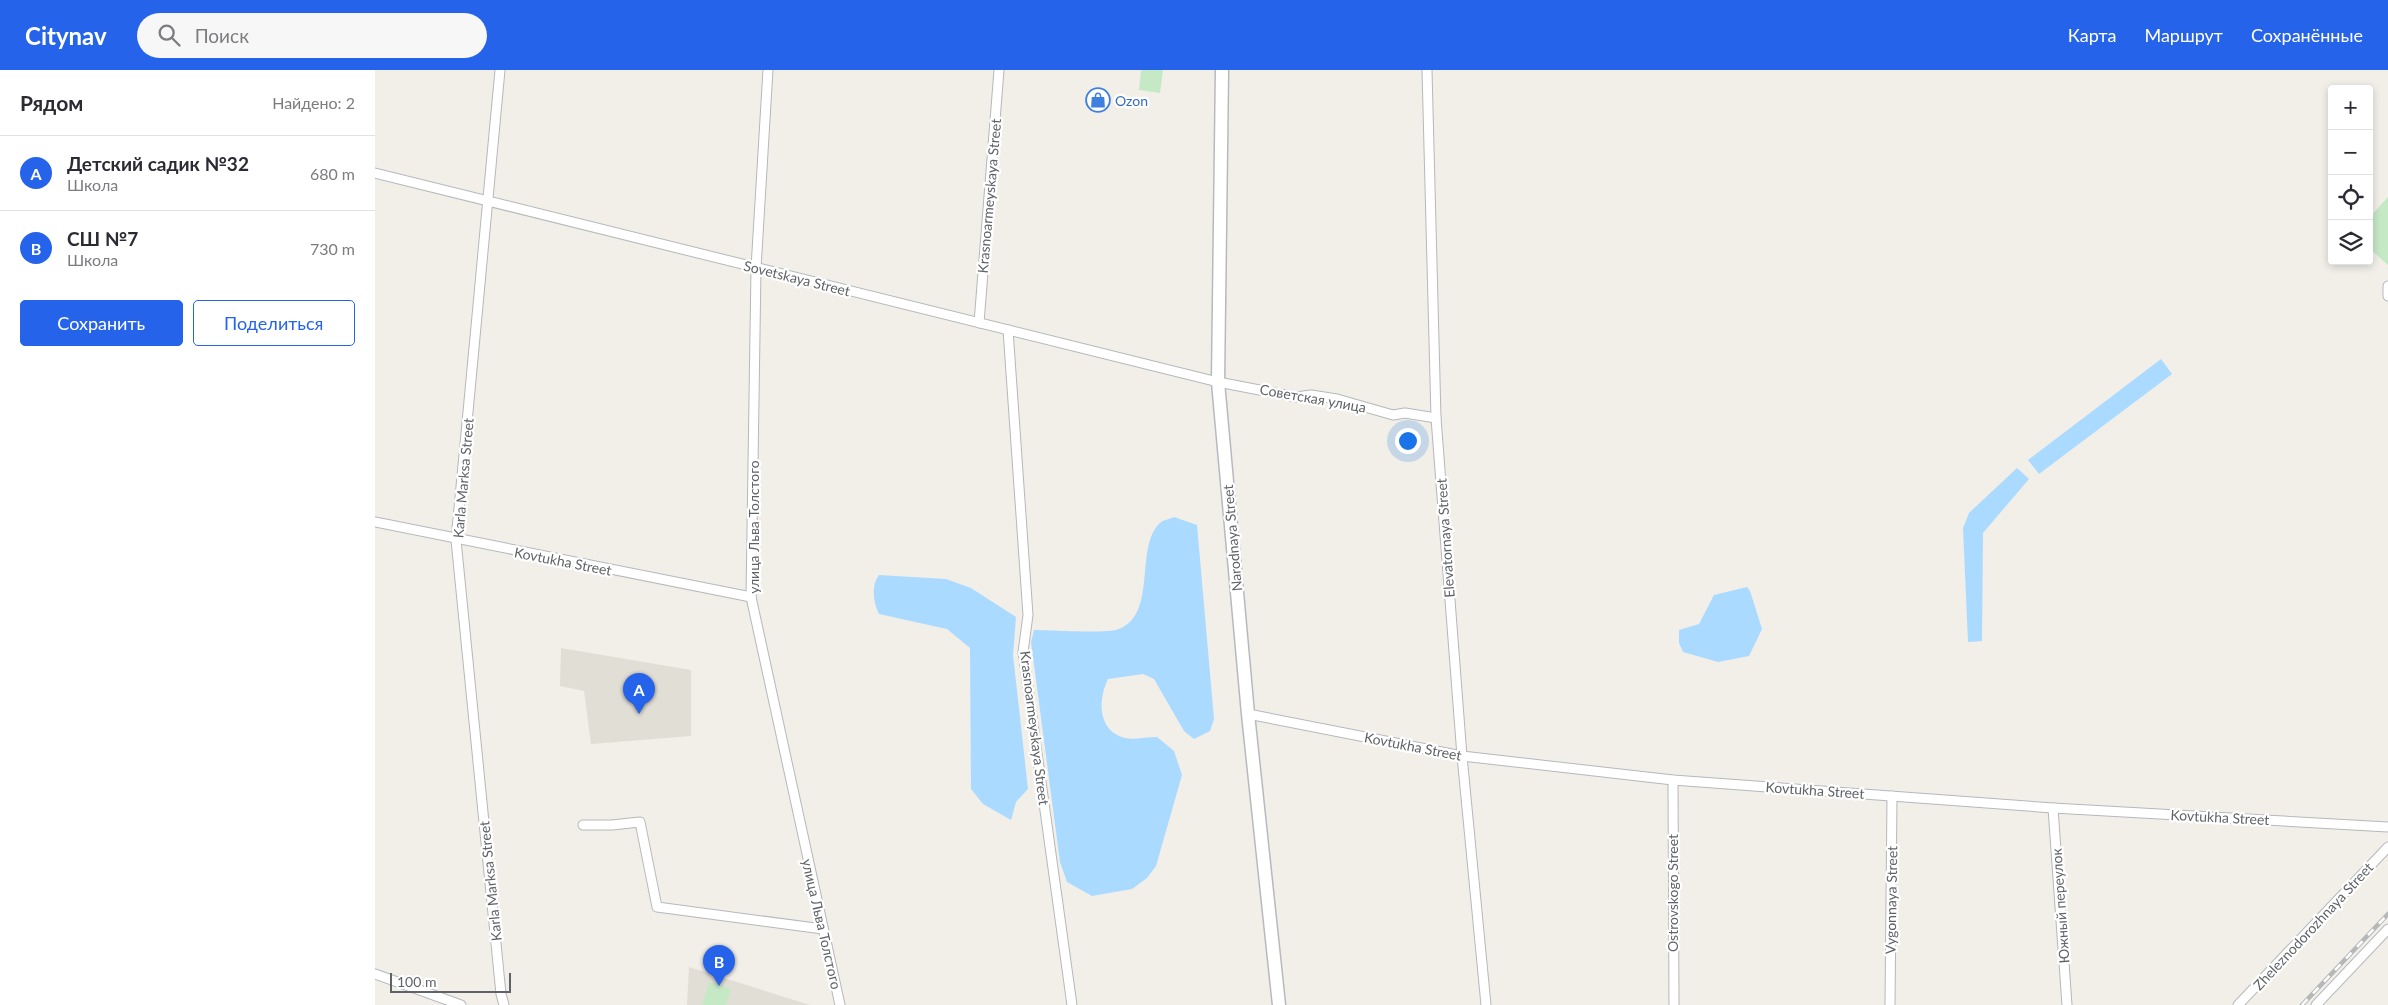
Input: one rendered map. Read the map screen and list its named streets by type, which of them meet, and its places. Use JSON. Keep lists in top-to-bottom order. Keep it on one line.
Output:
{"streets":{"main road":["Narodnaya Street"],"street":["Krasnoarmeyskaya Street","Sovetskaya Street","Советская улица","Karla Marksa Street","улица Льва Толстого","Elevatornaya Street","Kovtukha Street","Ostrovskogo Street","Vygonnaya Street","Южный переулок","Zheleznodorozhnaya Street"]},"crossings":[["Krasnoarmeyskaya Street","Sovetskaya Street"],["Sovetskaya Street","Советская улица"],["Sovetskaya Street","Karla Marksa Street"],["Sovetskaya Street","улица Льва Толстого"],["Sovetskaya Street","Narodnaya Street"],["Советская улица","Narodnaya Street"],["Советская улица","Elevatornaya Street"],["Karla Marksa Street","Kovtukha Street"],["улица Льва Толстого","Kovtukha Street"],["Narodnaya Street","Kovtukha Street"],["Elevatornaya Street","Kovtukha Street"],["Kovtukha Street","Ostrovskogo Street"],["Kovtukha Street","Vygonnaya Street"],["Kovtukha Street","Южный переулок"]],"places":{"shop":["Ozon"]},"scale_bar":"100 m","page":{"header":"Citynav","search":"Поиск","nav":["Карта","Маршрут","Сохранённые"],"heading":["Рядом","Найдено: 2"],"map_buttons":["+","−"],"list":[{"mark":"A","name":"Детский садик №32","note":"Школа","value":"680 m"},{"mark":"B","name":"СШ №7","note":"Школа","value":"730 m"}],"buttons":["Сохранить","Поделиться"],"pins":["A","B"],"scale":"100 m"}}
